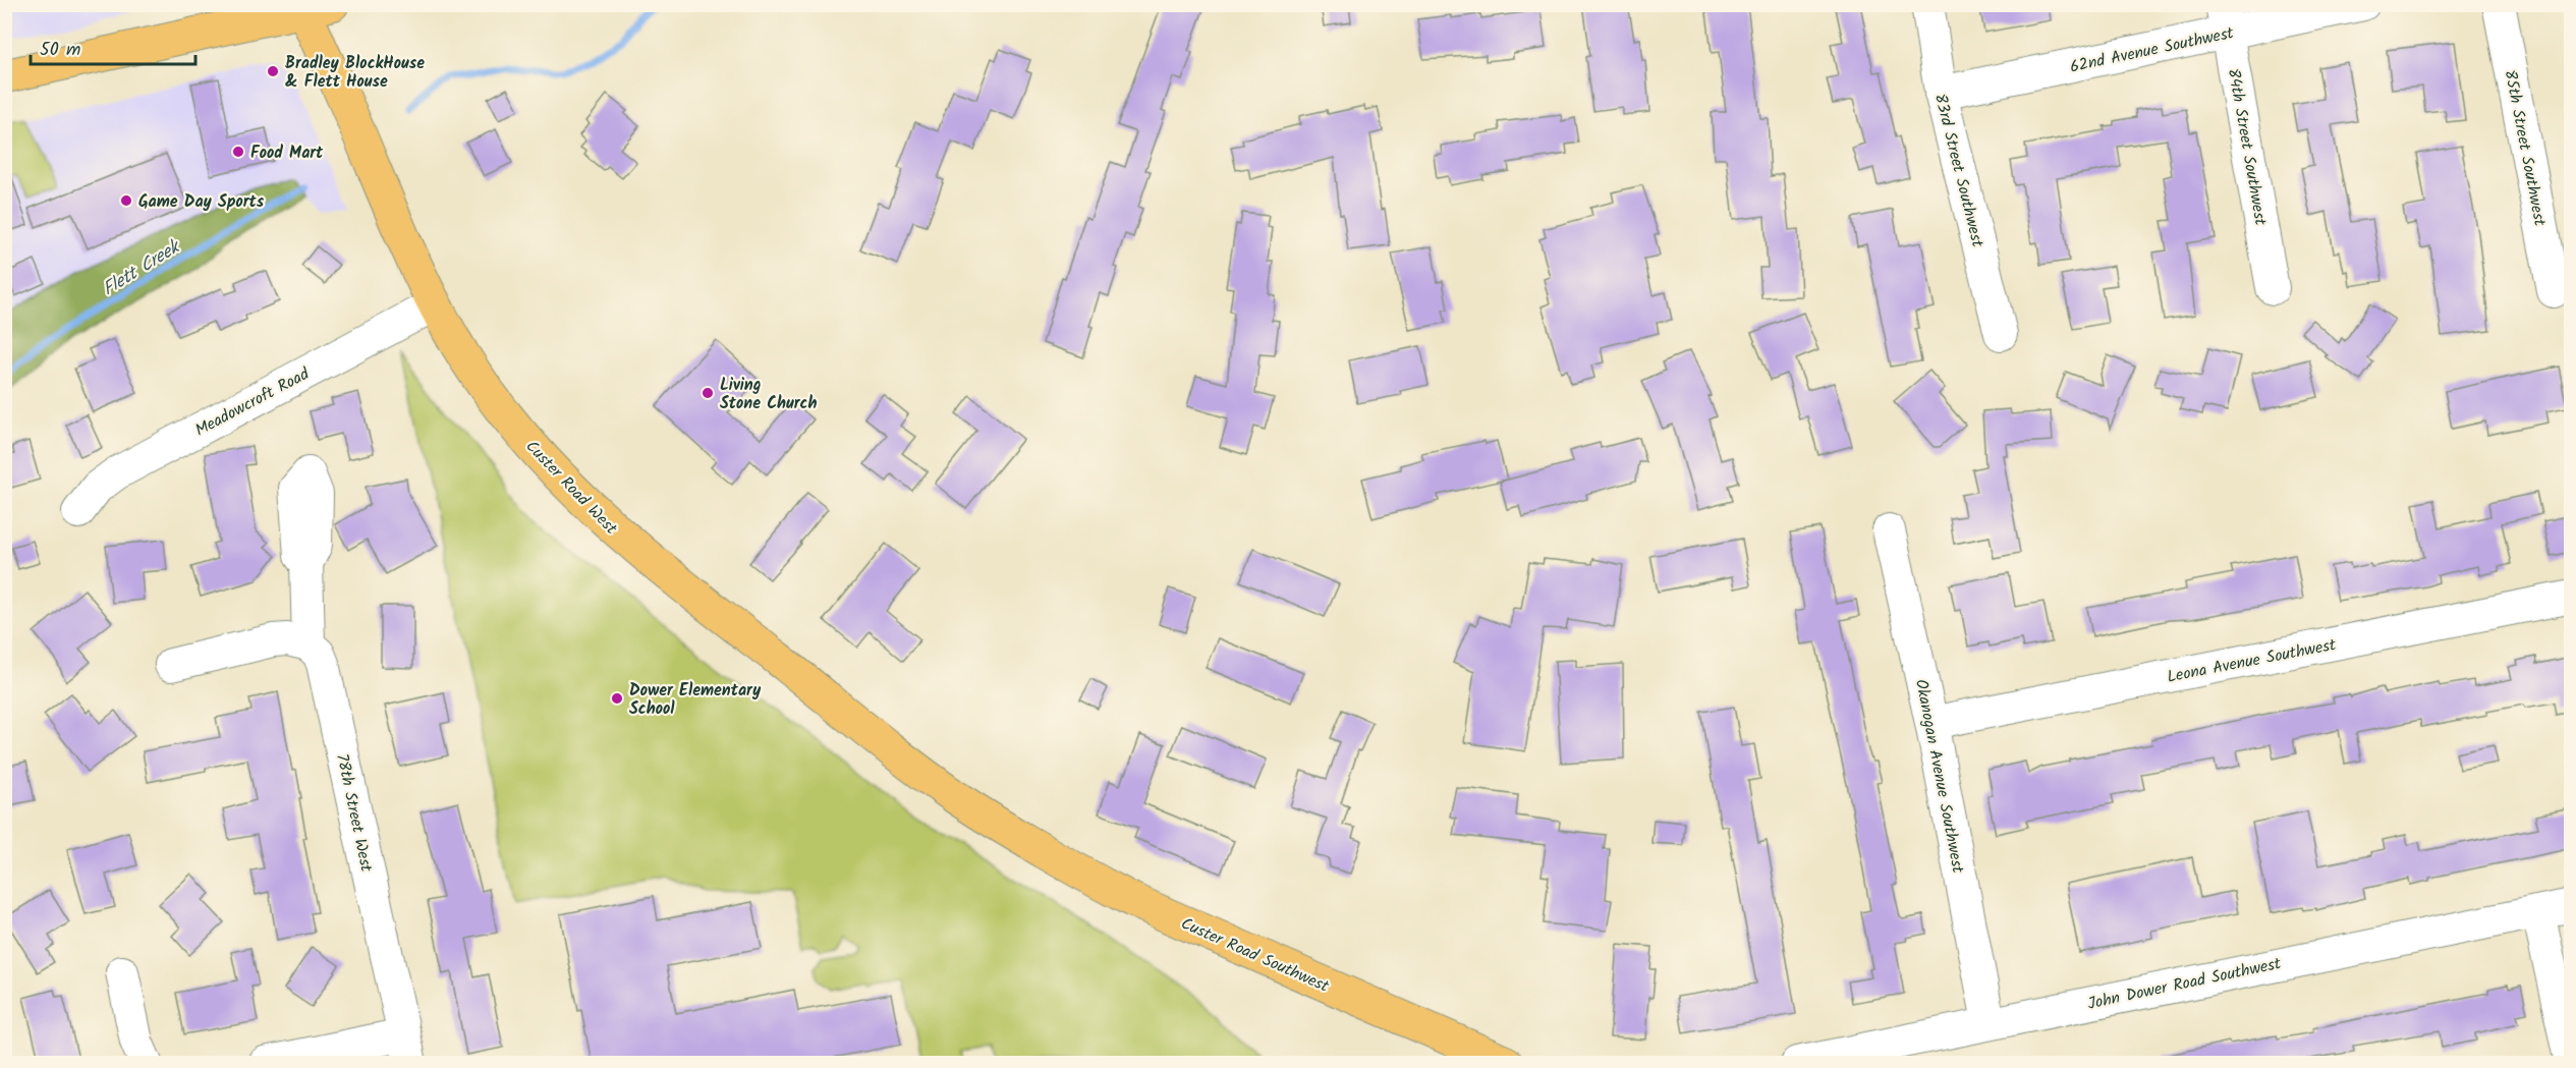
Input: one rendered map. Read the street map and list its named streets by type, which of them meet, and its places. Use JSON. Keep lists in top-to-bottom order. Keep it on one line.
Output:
{"streets":{"main road":["Custer Road West","Custer Road Southwest"],"street":["62nd Avenue Southwest","84th Street Southwest","85th Street Southwest","83rd Street Southwest","Meadowcroft Road","Leona Avenue Southwest","Okanogan Avenue Southwest","78th Street West","John Dower Road Southwest"]},"crossings":[["62nd Avenue Southwest","84th Street Southwest"],["62nd Avenue Southwest","83rd Street Southwest"],["Meadowcroft Road","Custer Road West"],["Custer Road West","Custer Road Southwest"],["Leona Avenue Southwest","Okanogan Avenue Southwest"],["Okanogan Avenue Southwest","John Dower Road Southwest"]],"water":["Flett Creek"],"places":["Bradley BlockHouse & Flett House","Food Mart","Game Day Sports","Living Stone Church","Dower Elementary School"],"scale_bar":"50 m"}
